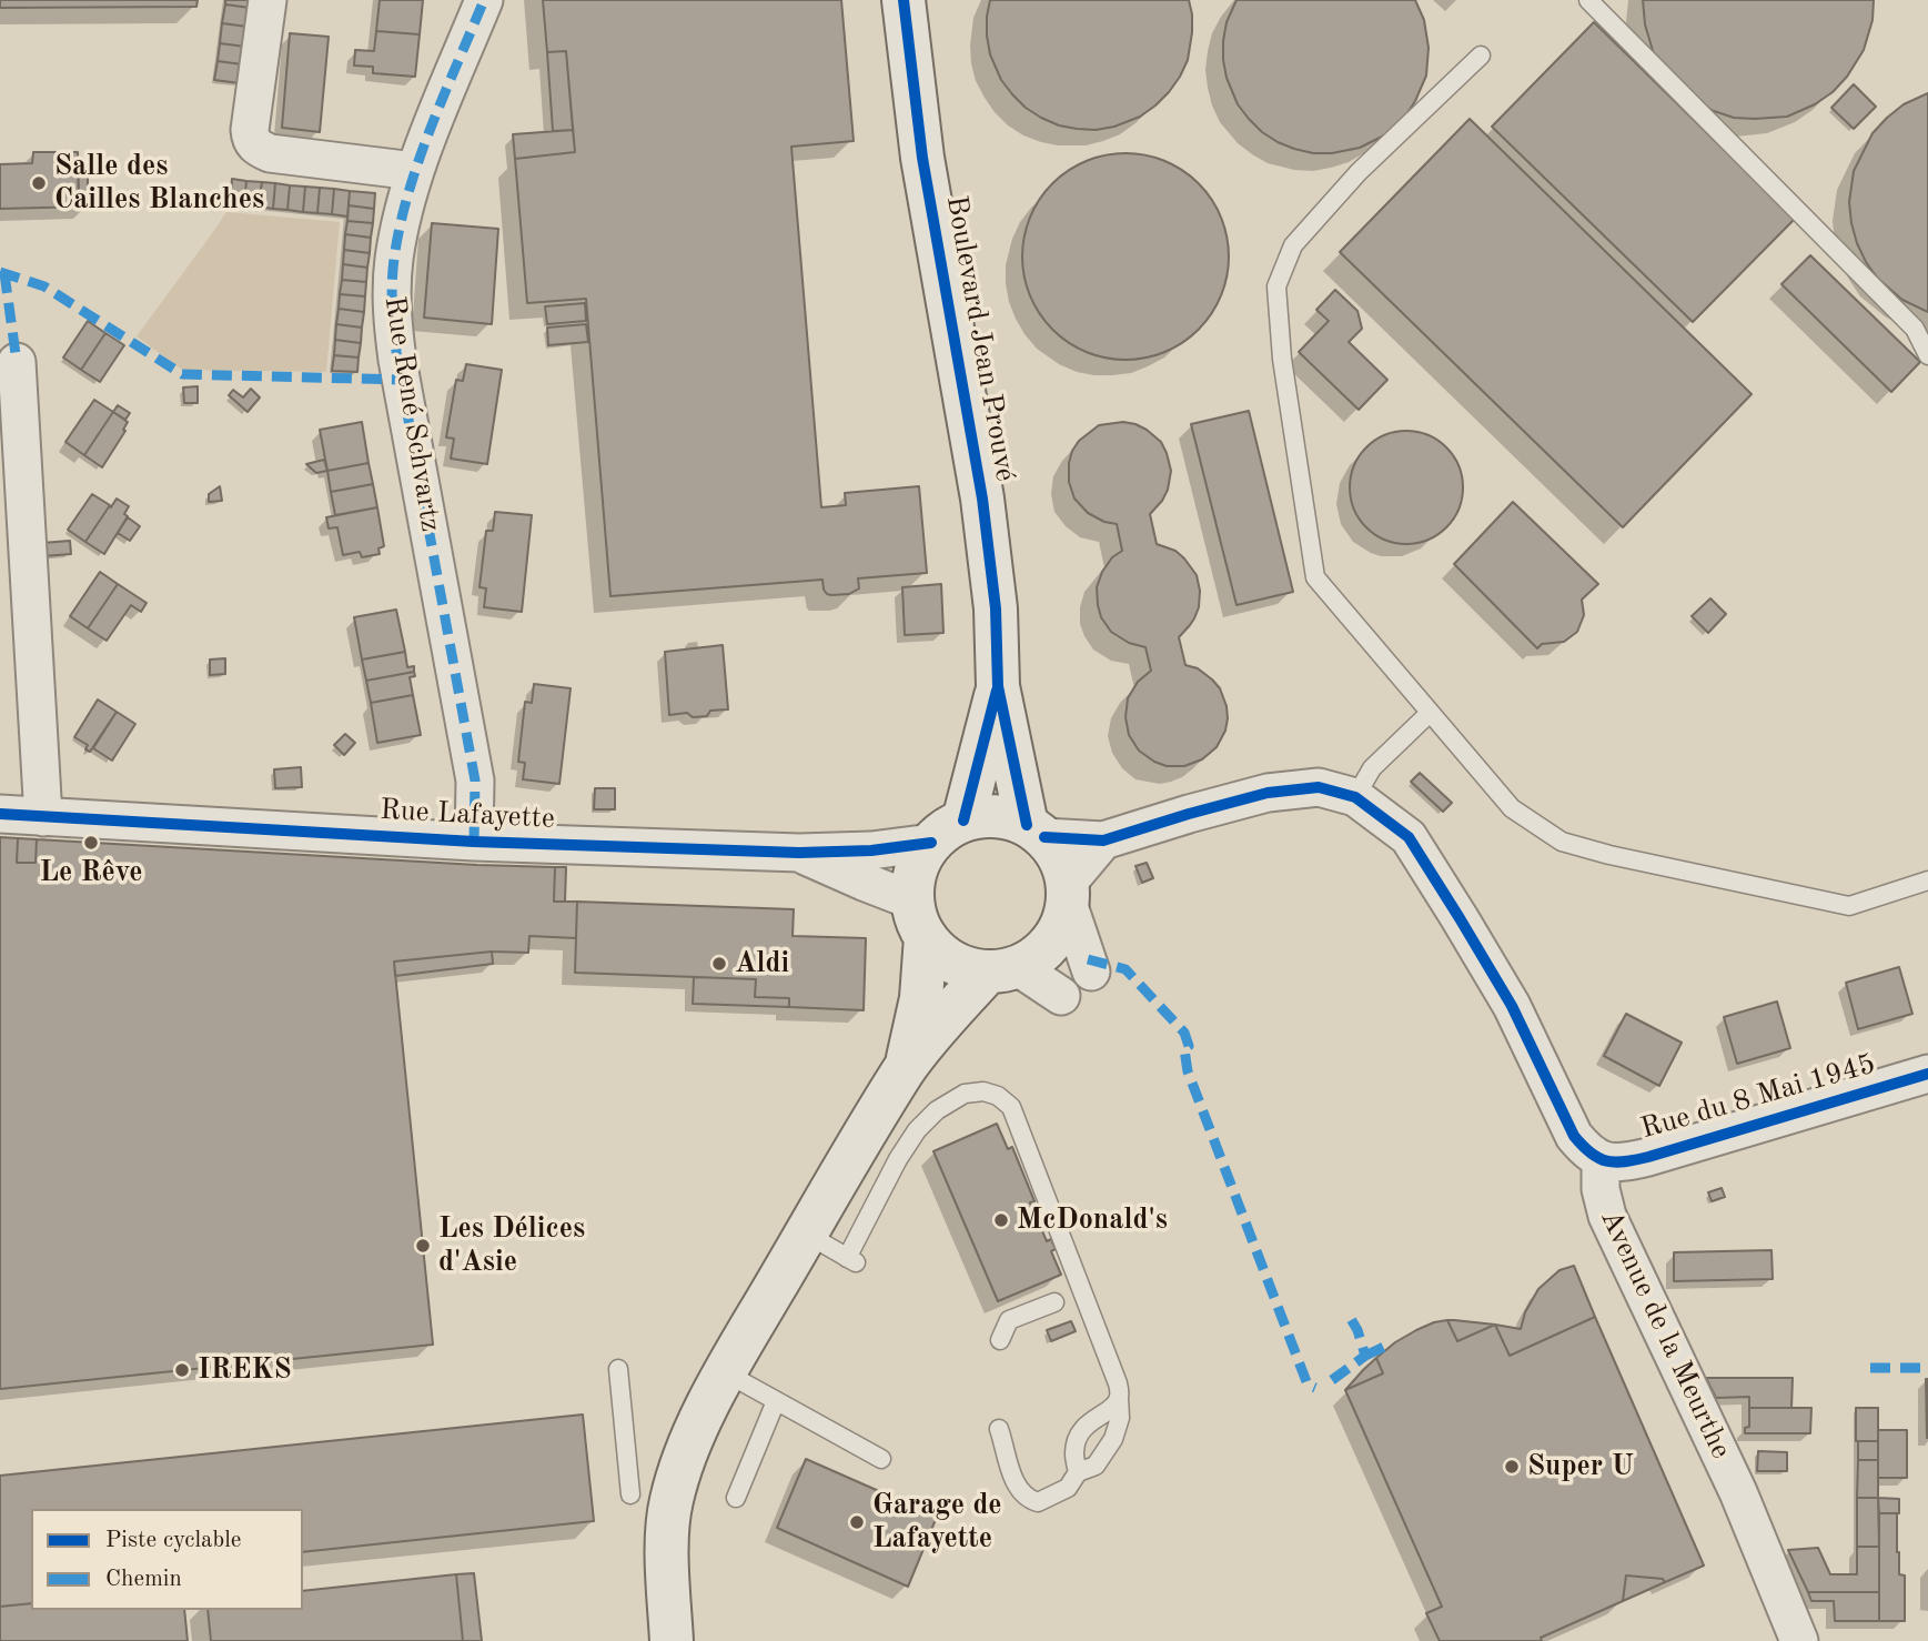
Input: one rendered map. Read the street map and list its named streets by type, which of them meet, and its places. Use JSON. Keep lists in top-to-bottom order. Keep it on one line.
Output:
{"streets":{"street":["Boulevard Jean Prouvé","Rue René Schvartz","Rue Lafayette","Rue du 8 Mai 1945","Avenue de la Meurthe"]},"crossings":[["Boulevard Jean Prouvé","Rue Lafayette"],["Rue René Schvartz","Rue Lafayette"],["Rue du 8 Mai 1945","Avenue de la Meurthe"]],"places":["Salle des Cailles Blanches","Le Rêve","Aldi","McDonald's","Les Délices d'Asie","IREKS","Super U","Garage de Lafayette"],"legend":["Piste cyclable","Chemin"]}
